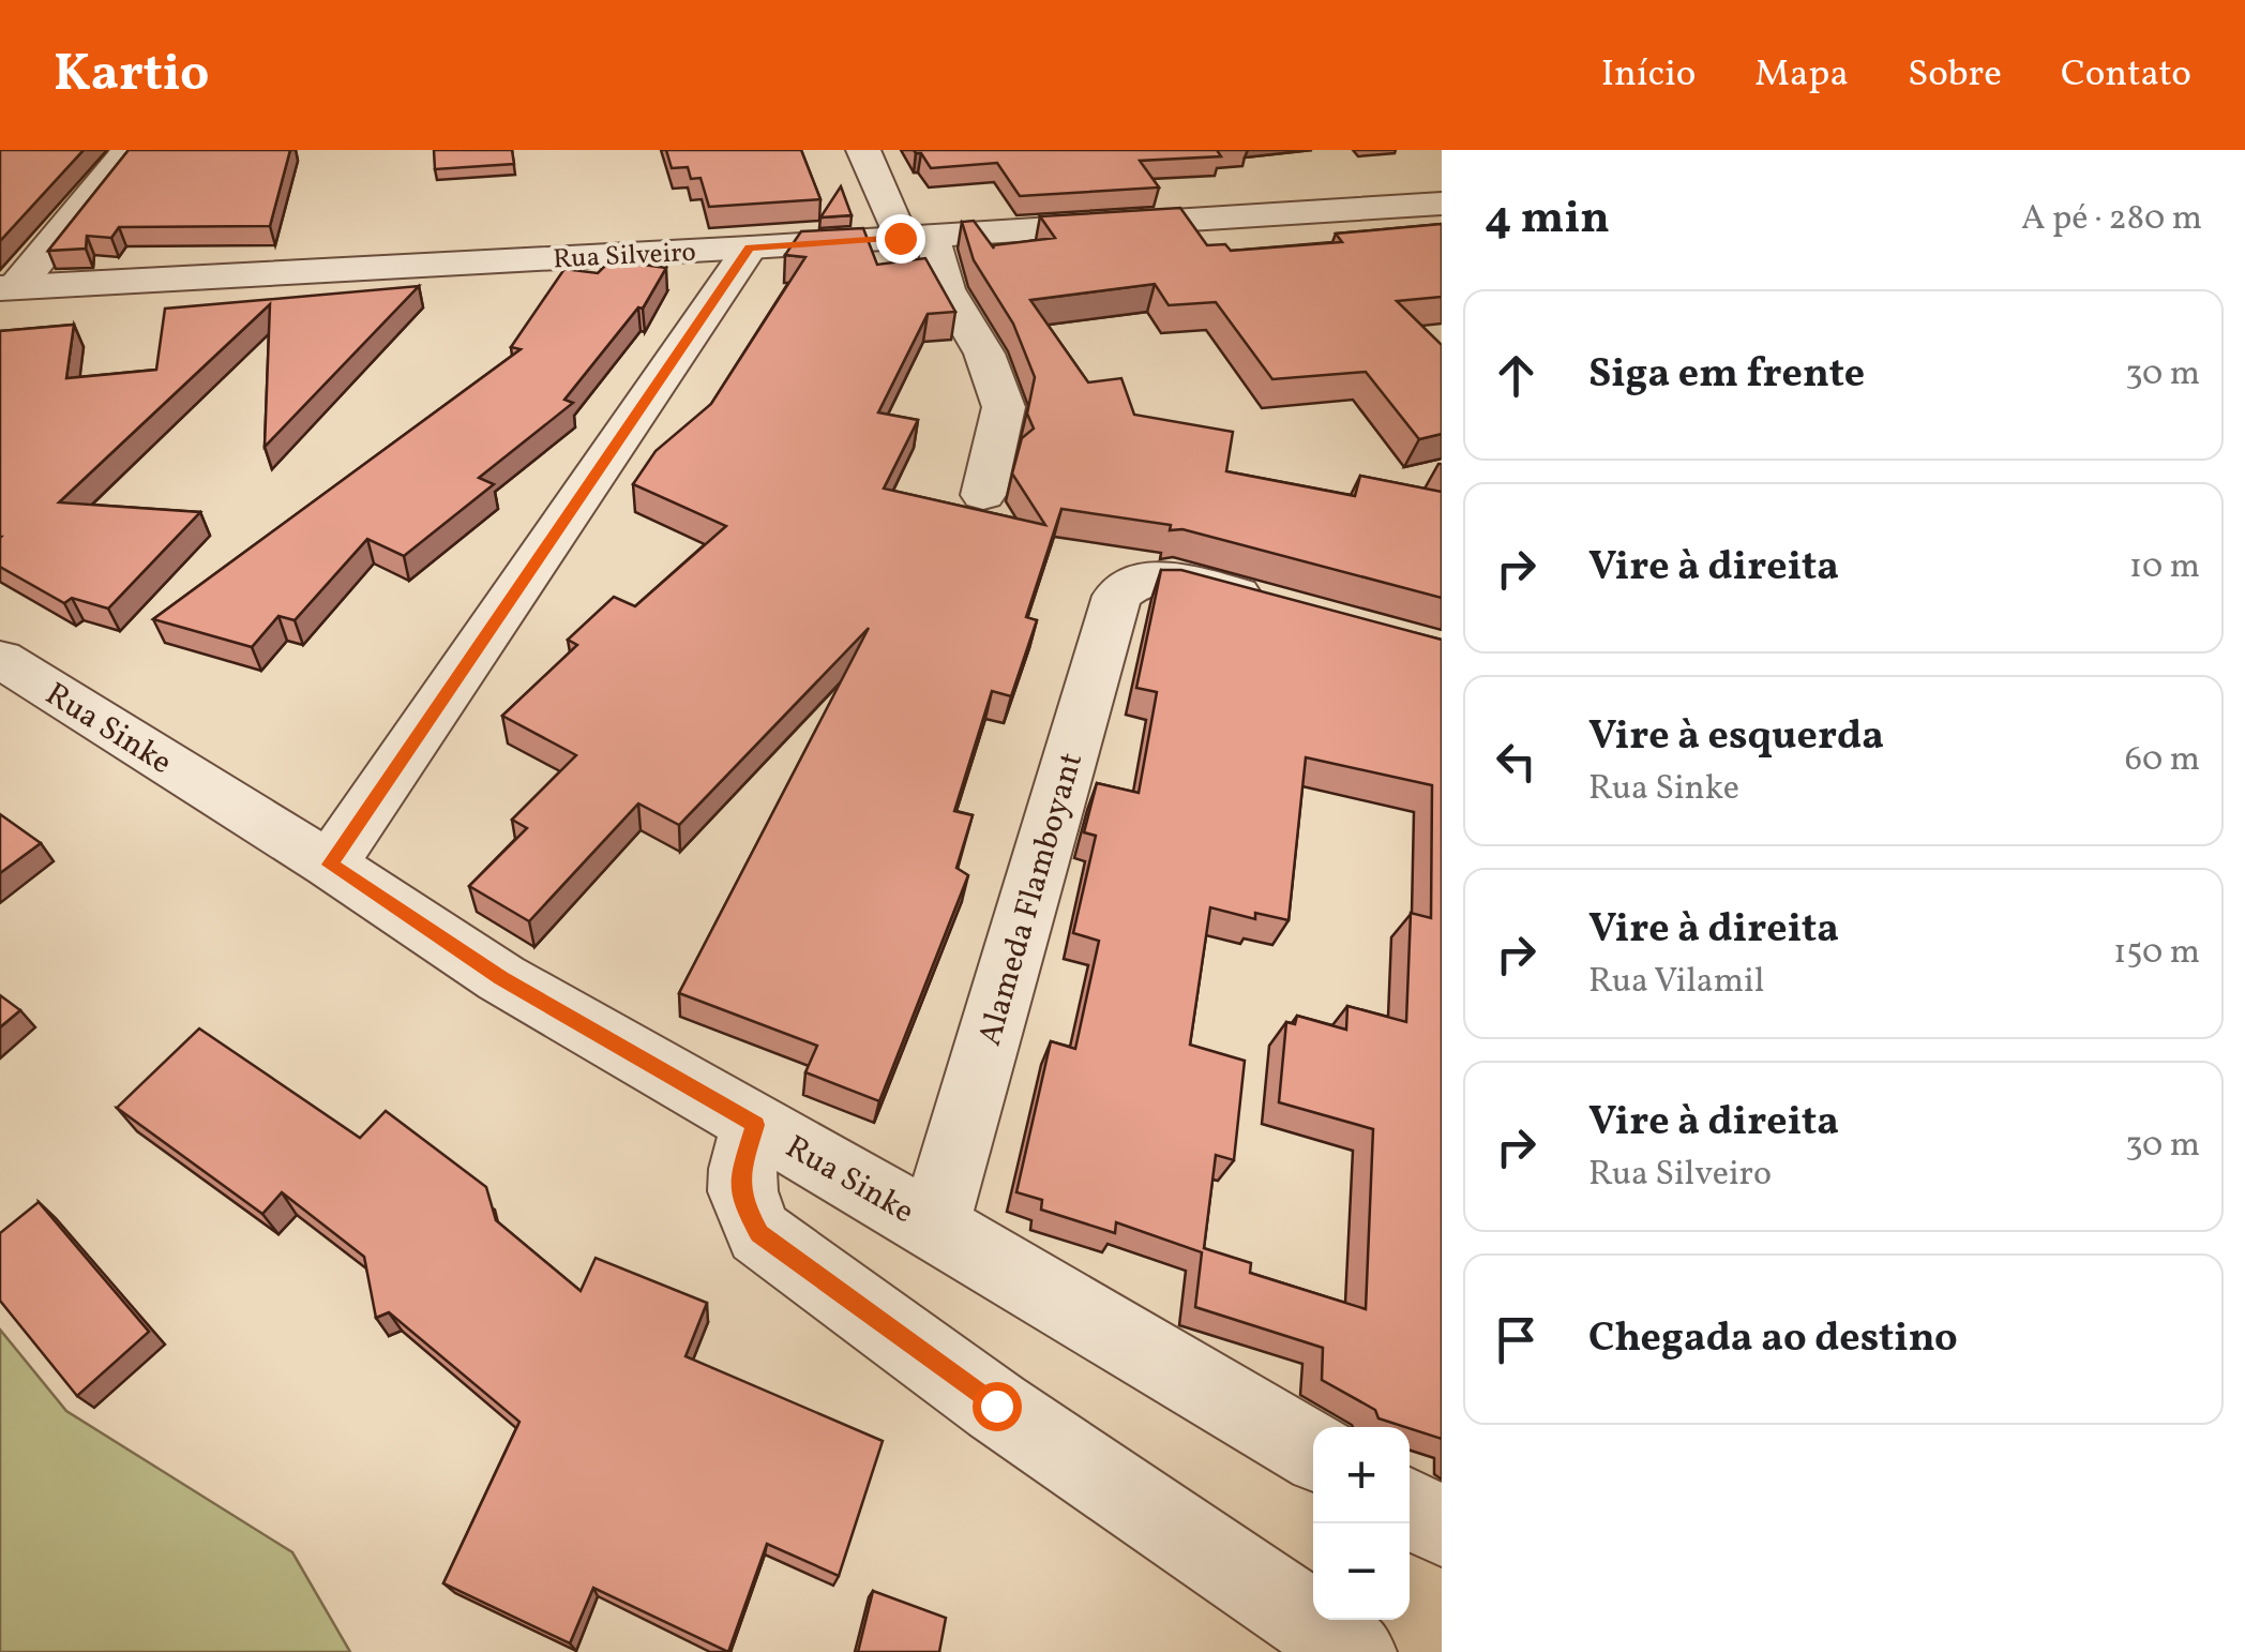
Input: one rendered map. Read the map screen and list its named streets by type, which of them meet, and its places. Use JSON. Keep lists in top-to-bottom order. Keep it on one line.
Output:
{"streets":{"street":["Rua Silveiro","Rua Sinke","Alameda Flamboyant"]},"crossings":[["Rua Sinke","Alameda Flamboyant"]],"page":{"header":"Kartio","nav":["Início","Mapa","Sobre","Contato"],"heading":["4 min","A pé · 280 m"],"list":[["Siga em frente","30 m"],["Vire à direita","10 m"],["Vire à esquerda","Rua Sinke","60 m"],["Vire à direita","Rua Vilamil","150 m"],["Vire à direita","Rua Silveiro","30 m"],"Chegada ao destino"],"map_buttons":["+","−"]}}
